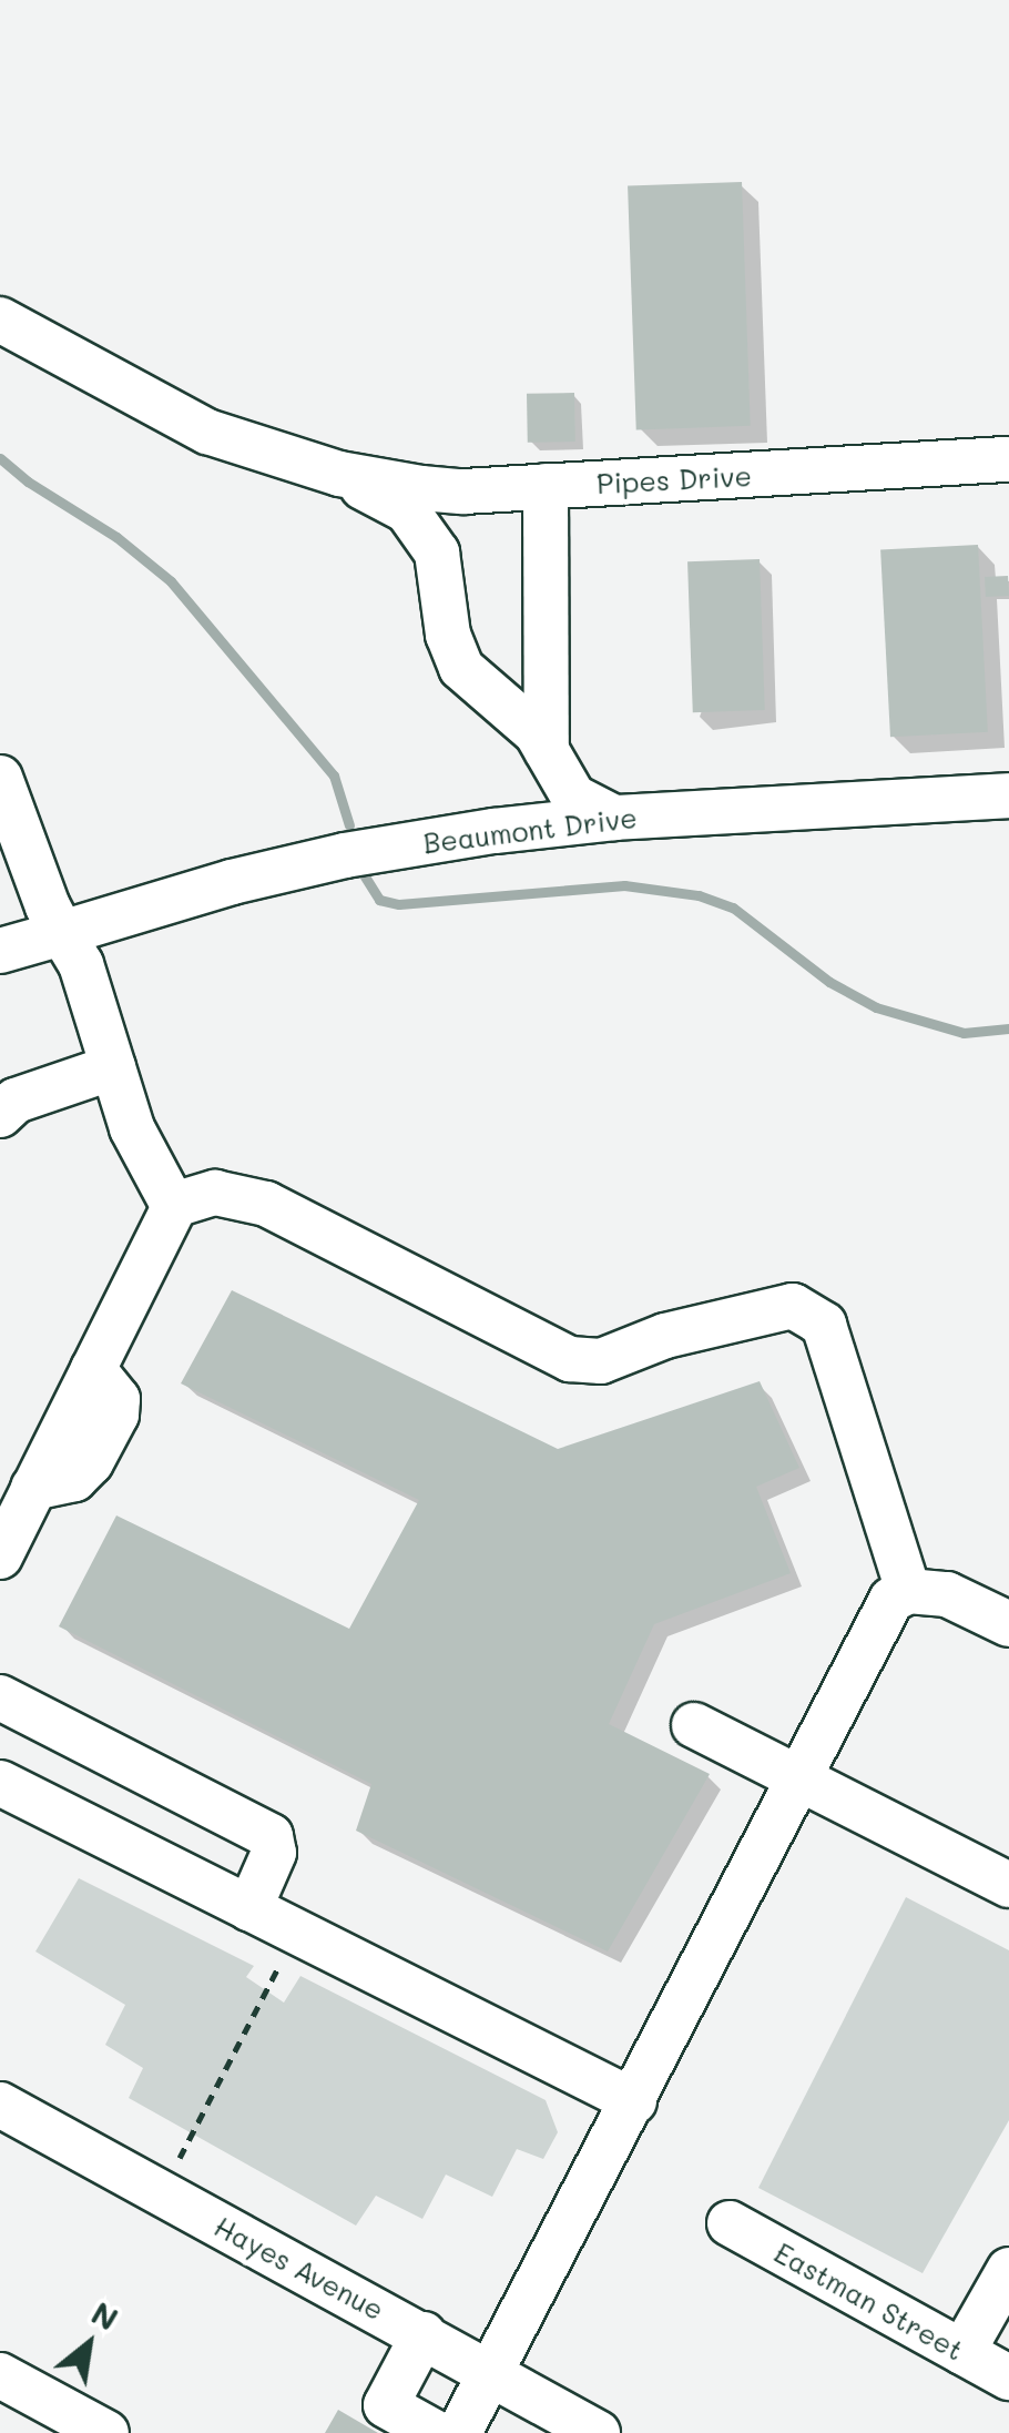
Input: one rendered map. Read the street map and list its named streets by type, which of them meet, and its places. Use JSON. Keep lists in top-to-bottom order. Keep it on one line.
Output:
{"streets":{"street":["Pipes Drive","Beaumont Drive","Hayes Avenue","Eastman Street"]},"crossings":[["Pipes Drive","Beaumont Drive"]],"north":"top right"}
